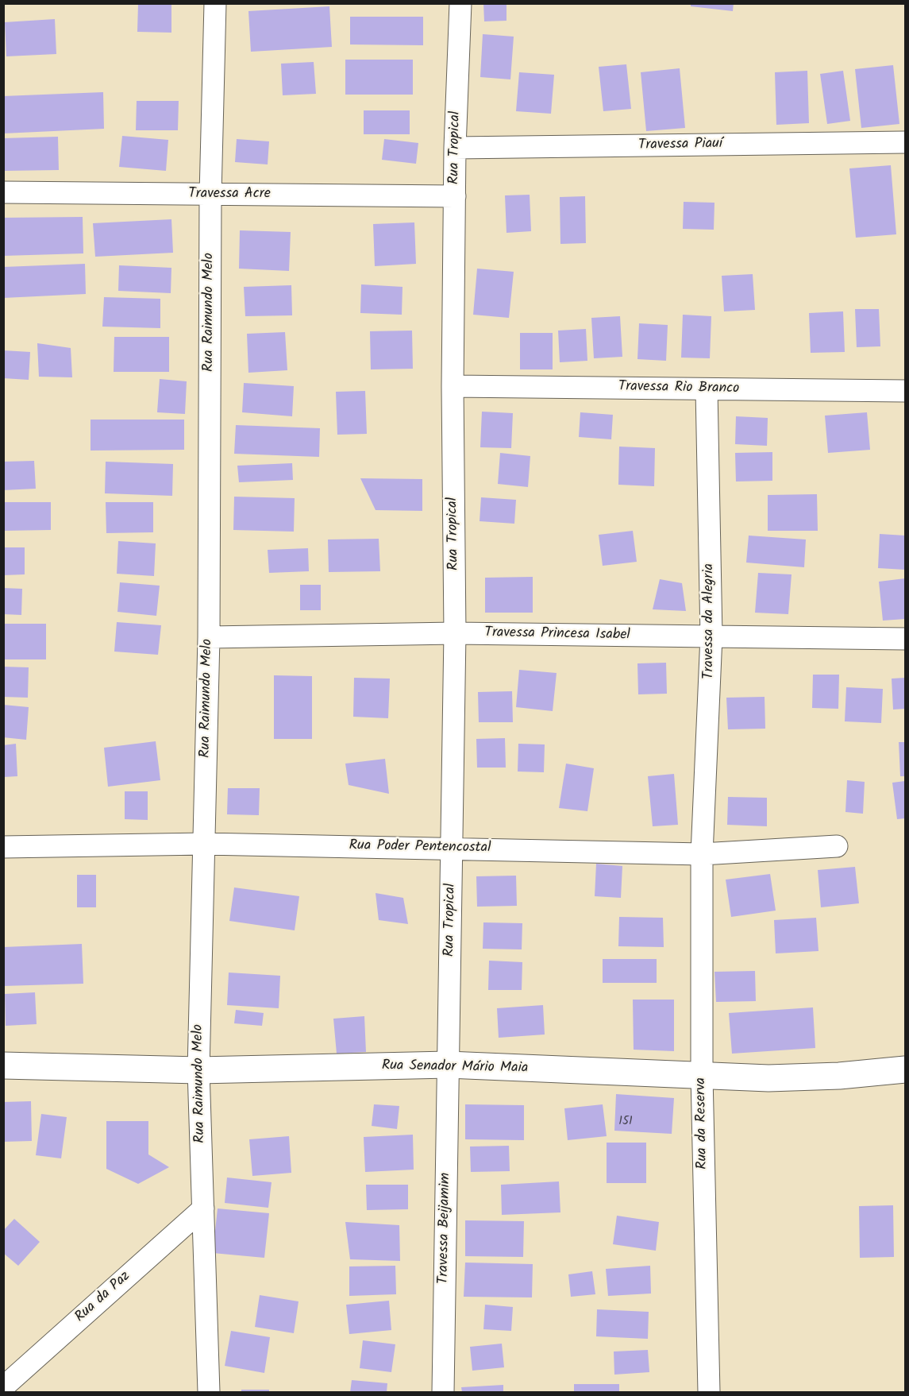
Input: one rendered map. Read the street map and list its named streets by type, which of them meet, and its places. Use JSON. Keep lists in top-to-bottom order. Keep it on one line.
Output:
{"streets":{"street":["Travessa Piauí","Rua Tropical","Travessa Acre","Rua Raimundo Melo","Travessa Rio Branco","Travessa da Alegria","Travessa Princesa Isabel","Rua Poder Pentencostal","Rua Senador Mário Maia","Rua da Reserva","Travessa Beijamim","Rua da Paz"]},"crossings":[["Travessa Piauí","Rua Tropical"],["Rua Tropical","Travessa Acre"],["Rua Tropical","Travessa Rio Branco"],["Rua Tropical","Travessa Princesa Isabel"],["Rua Tropical","Rua Poder Pentencostal"],["Rua Tropical","Rua Senador Mário Maia"],["Rua Tropical","Travessa Beijamim"],["Travessa Acre","Rua Raimundo Melo"],["Rua Raimundo Melo","Travessa Princesa Isabel"],["Rua Raimundo Melo","Rua Poder Pentencostal"],["Rua Raimundo Melo","Rua Senador Mário Maia"],["Rua Raimundo Melo","Rua da Paz"],["Travessa Rio Branco","Travessa da Alegria"],["Travessa da Alegria","Travessa Princesa Isabel"],["Travessa da Alegria","Rua Poder Pentencostal"],["Travessa da Alegria","Rua da Reserva"],["Rua Poder Pentencostal","Rua da Reserva"],["Rua Senador Mário Maia","Rua da Reserva"],["Rua Senador Mário Maia","Travessa Beijamim"]],"house_numbers":["151"]}
